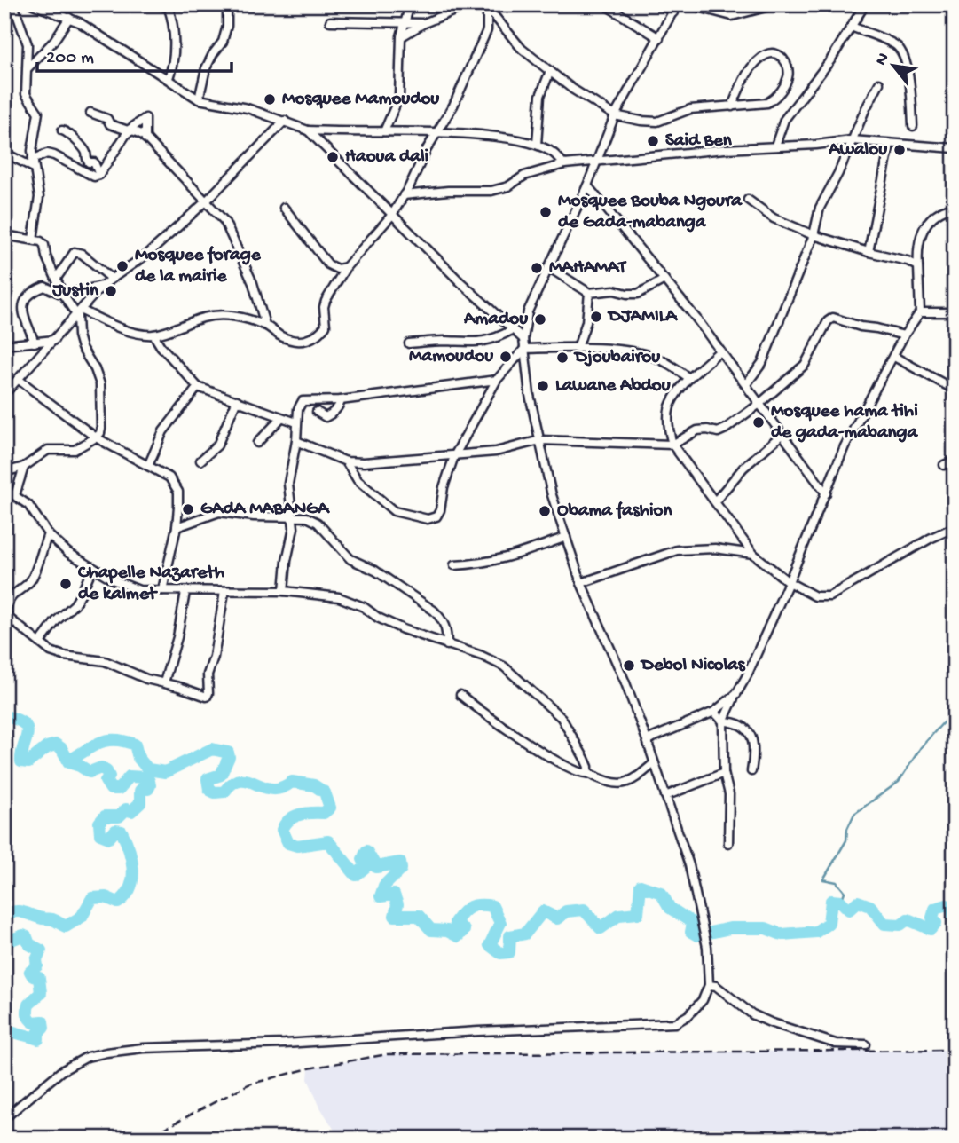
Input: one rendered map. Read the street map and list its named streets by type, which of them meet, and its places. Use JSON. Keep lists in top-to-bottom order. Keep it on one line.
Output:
{"places":["Mosquee Mamoudou","Said Ben","Awalou","Haoua dali","Mosquee Bouba Ngoura de Gada-mabanga","Mosquee forage de la mairie","MAHAMAT","Justin","DJAMILA","Amadou","Mamoudou","Djoubairou","Lawane Abdou","Mosquee hama tihi de gada-mabanga","GAdA MABANGA","Obama fashion","Chapelle Nazareth de kalmet","Debol Nicolas"],"scale_bar":"200 m","north":"top left"}
